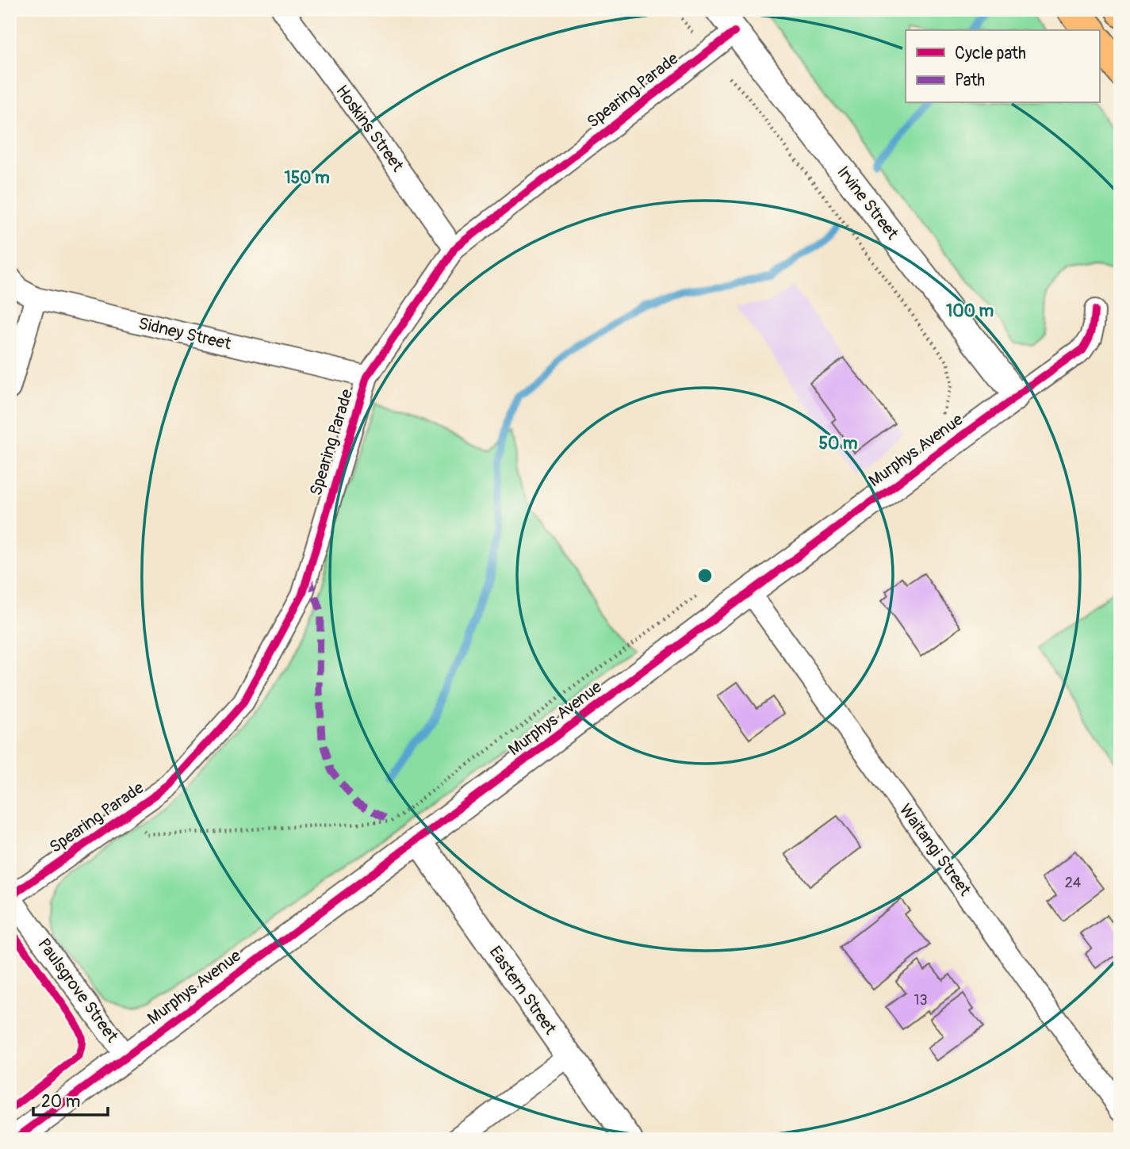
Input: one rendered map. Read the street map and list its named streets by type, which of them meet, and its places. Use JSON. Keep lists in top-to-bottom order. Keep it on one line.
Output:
{"streets":{"street":["Spearing Parade","Hoskins Street","Irvine Street","Sidney Street","Murphys Avenue","Waitangi Street","Paulsgrove Street","Eastern Street"]},"crossings":[["Spearing Parade","Hoskins Street"],["Spearing Parade","Irvine Street"],["Spearing Parade","Sidney Street"],["Spearing Parade","Paulsgrove Street"],["Irvine Street","Murphys Avenue"],["Murphys Avenue","Waitangi Street"],["Murphys Avenue","Paulsgrove Street"],["Murphys Avenue","Eastern Street"]],"house_numbers":["24","13"],"legend":["Cycle path","Path"],"scale_bar":"20 m","rings":["150 m","100 m","50 m"]}
